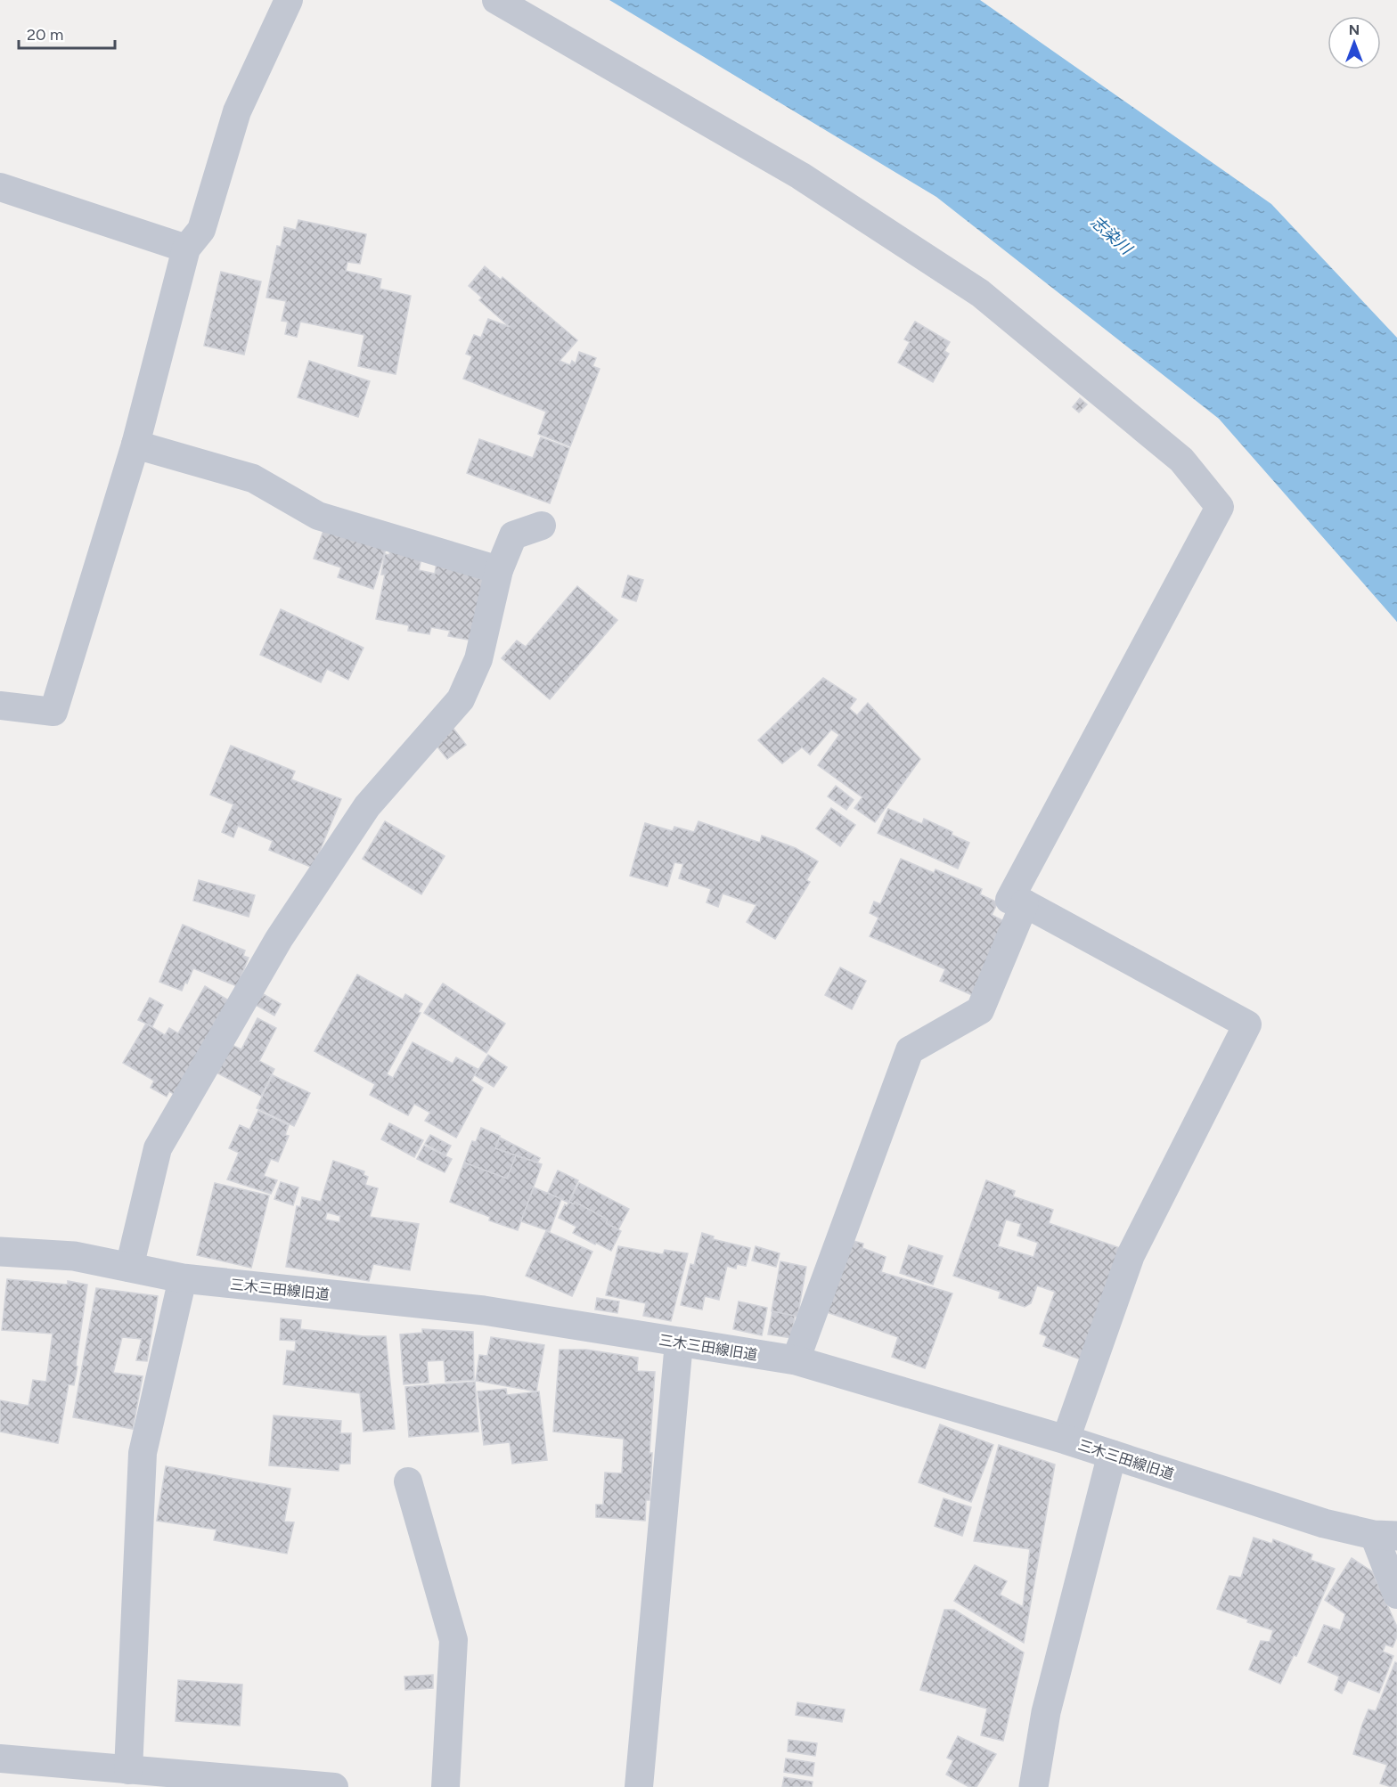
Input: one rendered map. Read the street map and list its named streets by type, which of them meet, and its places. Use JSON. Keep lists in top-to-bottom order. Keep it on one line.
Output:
{"streets":{"street":["三木三田線旧道"]},"water":["志染川"],"scale_bar":"20 m","north":"top"}
